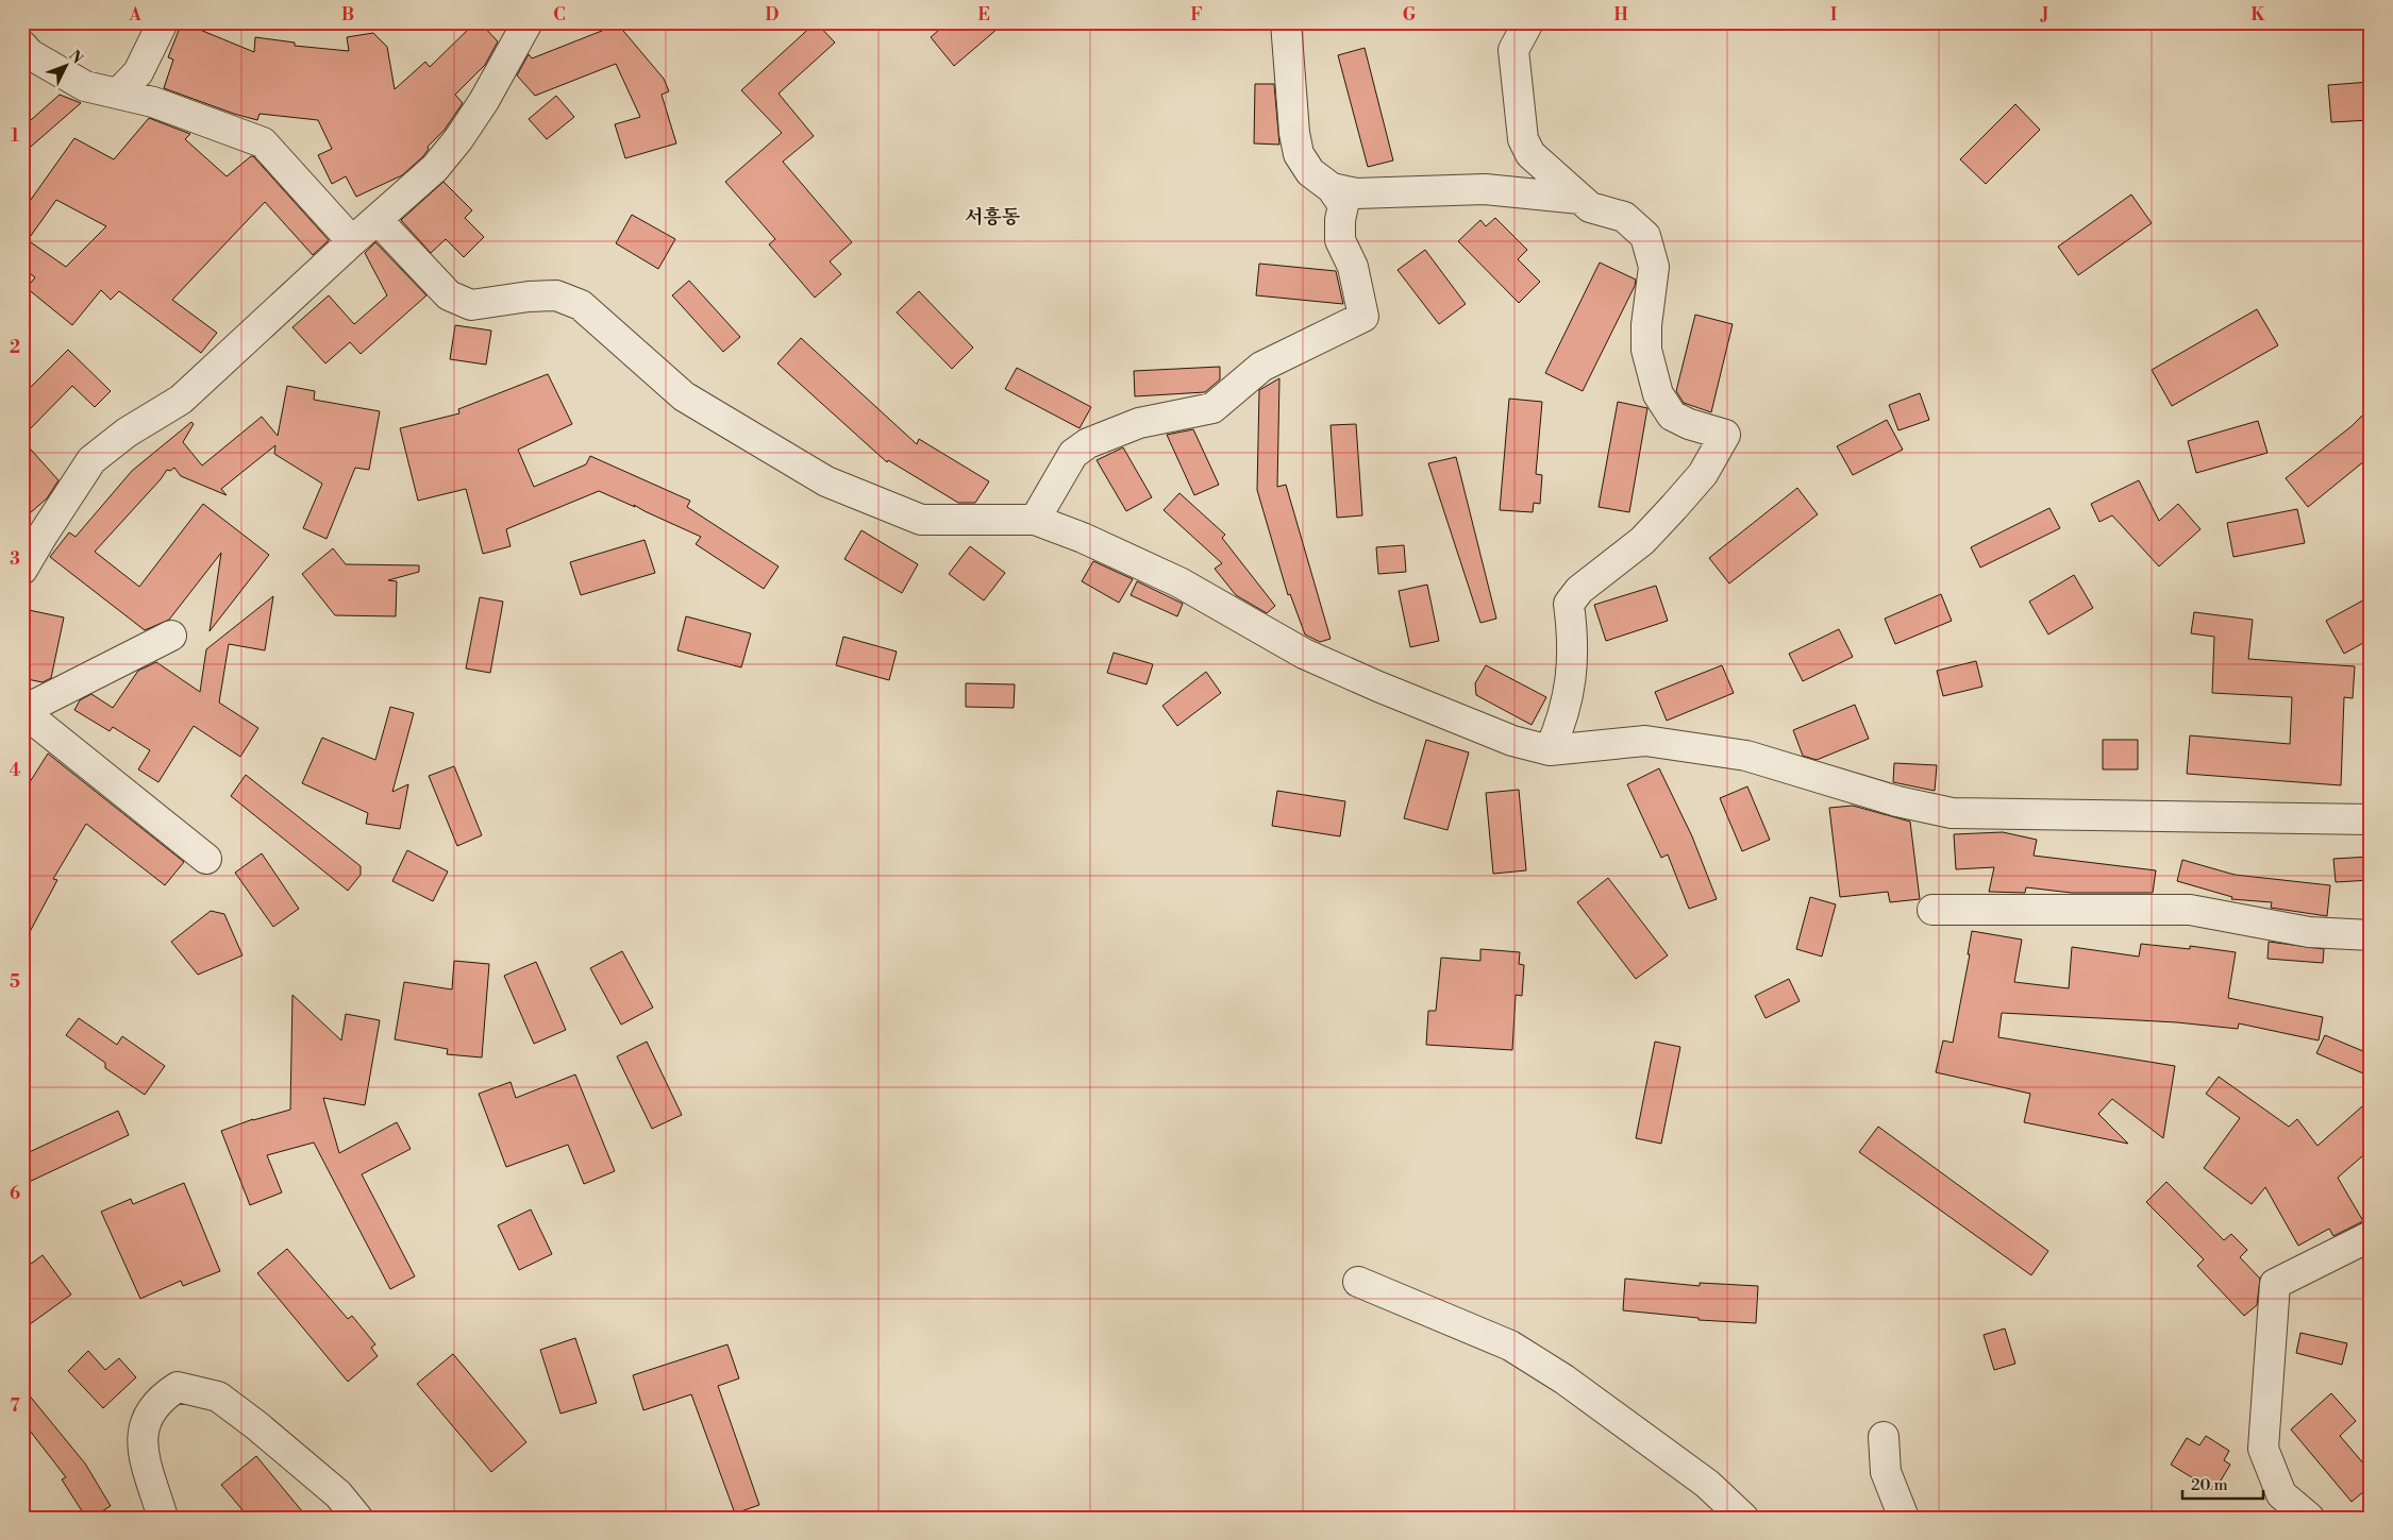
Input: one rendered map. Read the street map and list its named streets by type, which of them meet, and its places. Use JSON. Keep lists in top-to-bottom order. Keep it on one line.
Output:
{"districts":["서흥동"],"scale_bar":"20 m","north":"top right","grid":{"columns":["A","B","C","D","E","F","G","H","I","J","K"],"rows":["1","2","3","4","5","6","7"]}}
